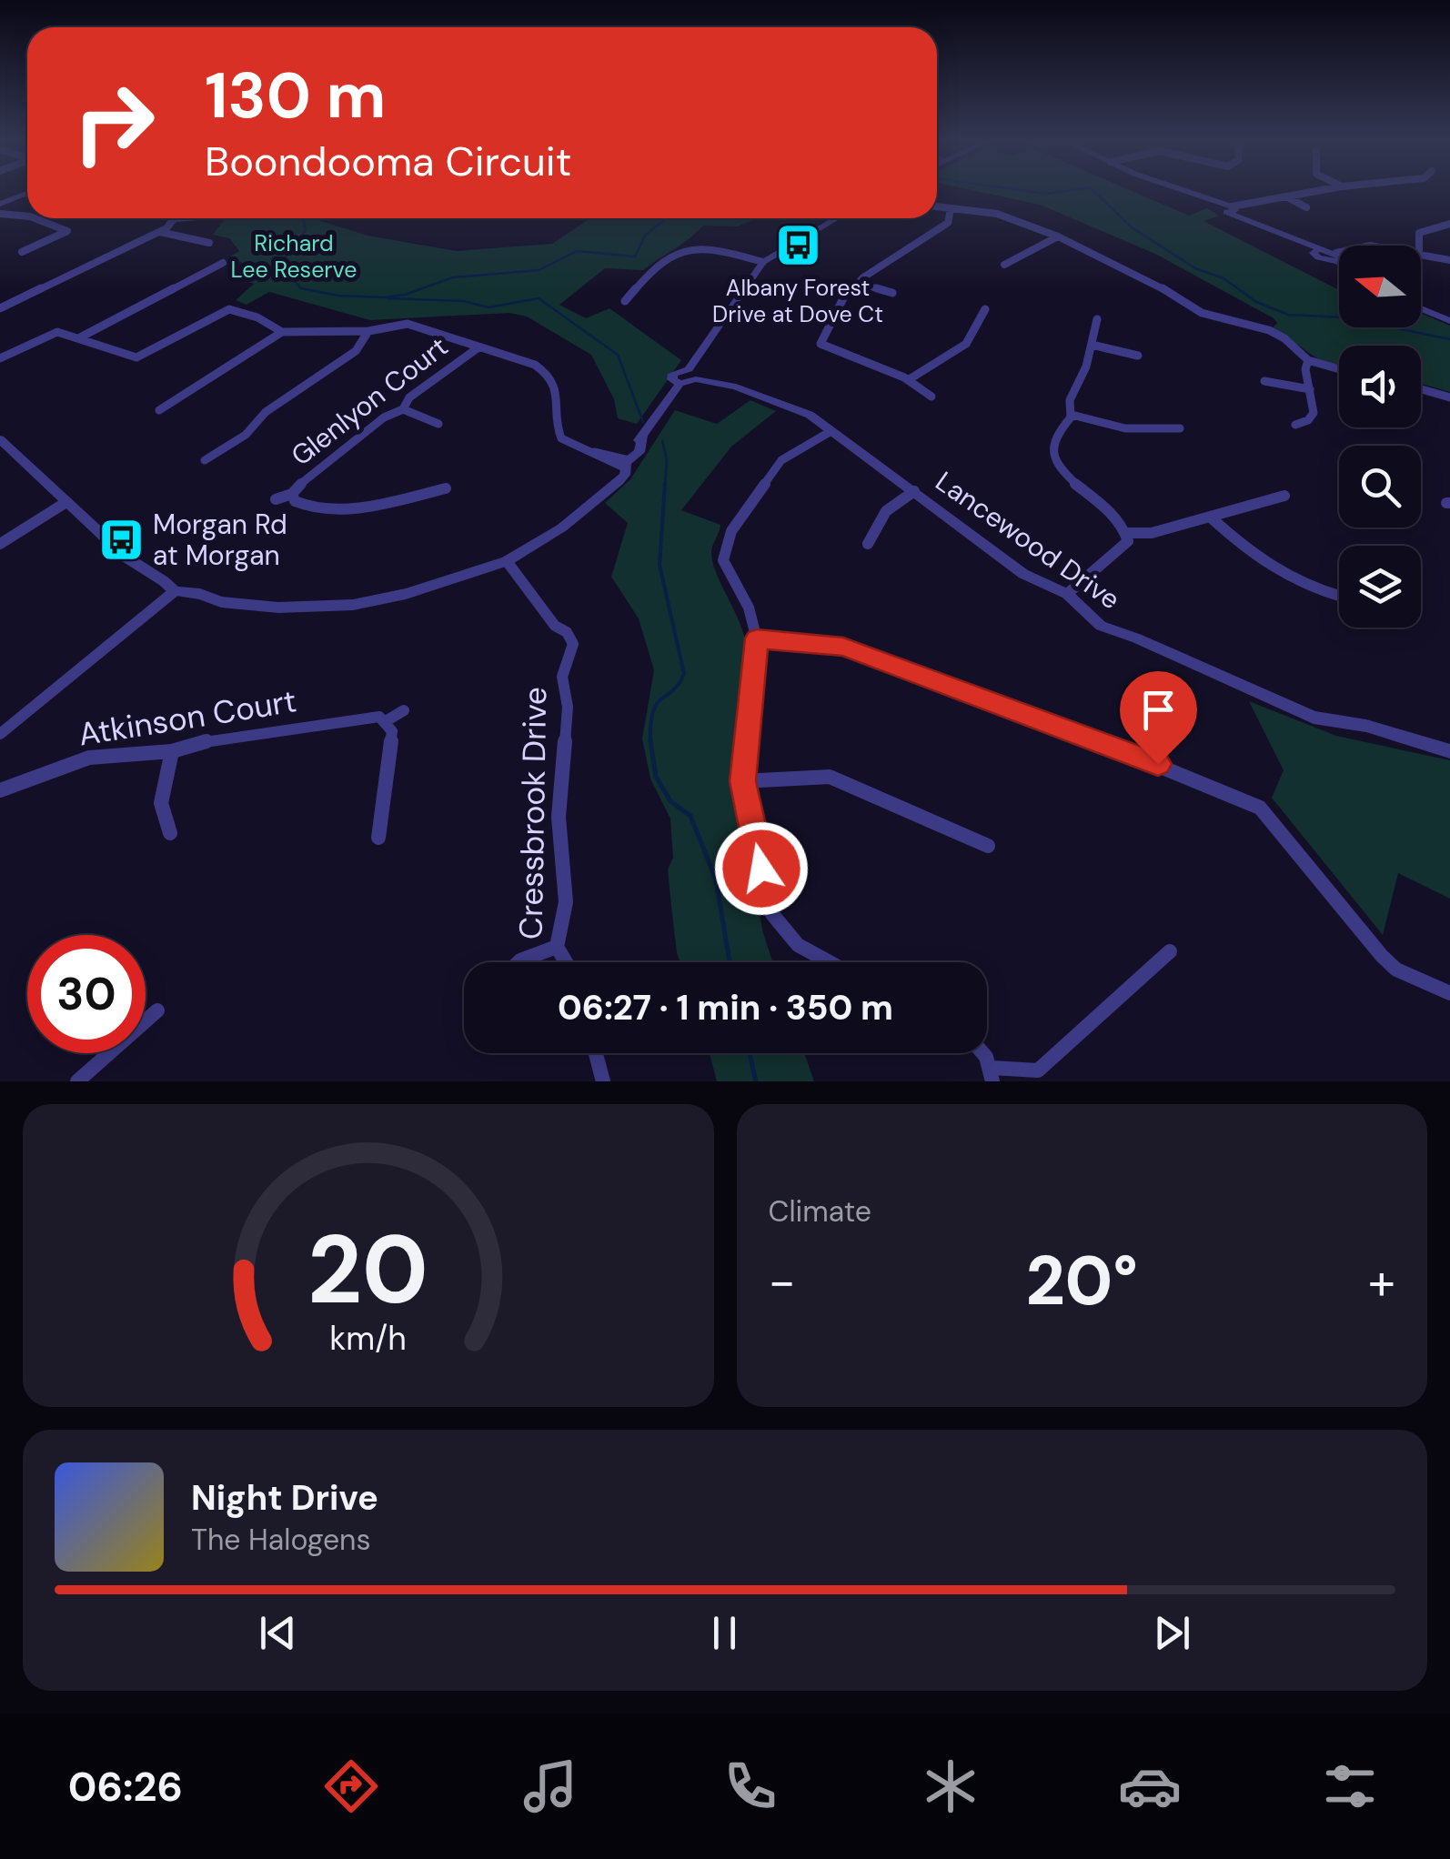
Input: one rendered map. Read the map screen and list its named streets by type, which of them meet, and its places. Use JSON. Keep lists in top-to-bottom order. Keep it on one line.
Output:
{"streets":{"street":["Glenlyon Court","Lancewood Drive","Atkinson Court","Cressbrook Drive"]},"parks":["Richard Lee Reserve"],"places":{"bus stop":["Albany Forest Drive at Dove Ct","Morgan Rd at Morgan"]},"north":"left","page":{"turn":["130 m","Boondooma Circuit"],"limit":"30","trip":"06:27 · 1 min · 350 m","tile":"Climate","heat":["−","20°","+"],"song":["Night Drive","The Halogens"],"tabs":"06:26","gauge":["20","km/h"]}}
